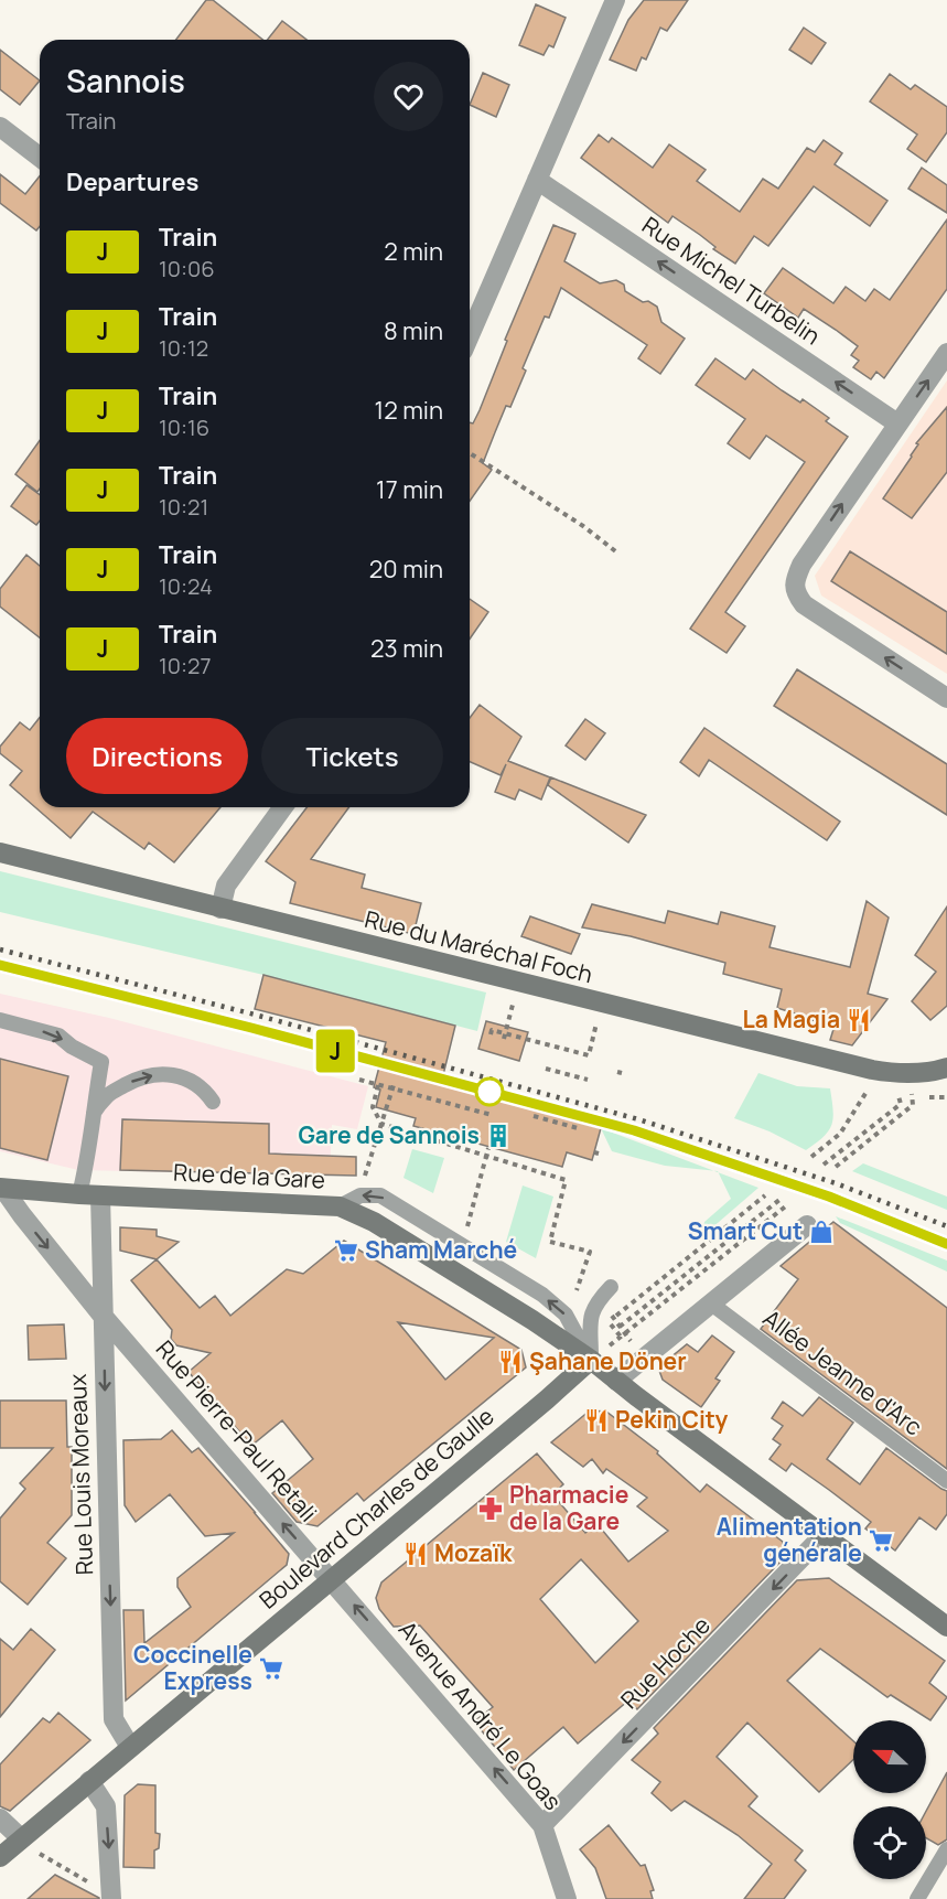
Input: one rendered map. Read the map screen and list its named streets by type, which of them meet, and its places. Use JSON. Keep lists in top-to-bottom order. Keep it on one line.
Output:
{"streets":{"main road":["Rue du Maréchal Foch","Rue de la Gare","Boulevard Charles de Gaulle"],"street":["Rue Michel Turbelin","Rue Pierre-Paul Retali","Rue Louis Moreaux","Rue Hoche","Avenue André Le Goas"],"lane":["Allée Jeanne d'Arc"]},"crossings":[["Rue de la Gare","Rue Pierre-Paul Retali"],["Rue de la Gare","Rue Louis Moreaux"],["Rue de la Gare","Boulevard Charles de Gaulle"],["Rue de la Gare","Rue Hoche"],["Rue Pierre-Paul Retali","Rue Louis Moreaux"],["Rue Pierre-Paul Retali","Boulevard Charles de Gaulle"],["Rue Pierre-Paul Retali","Avenue André Le Goas"],["Rue Louis Moreaux","Boulevard Charles de Gaulle"],["Boulevard Charles de Gaulle","Avenue André Le Goas"],["Rue Hoche","Avenue André Le Goas"]],"one_way":["Rue Michel Turbelin","Rue Louis Moreaux","Rue Hoche","Avenue André Le Goas"],"places":{"restaurant":["La Magia","Şahane Döner","Pekin City","Mozaïk"],"building":["Gare de Sannois"],"shop":["Smart Cut"],"supermarket":["Sham Marché","Alimentation générale","Coccinelle Express"],"pharmacy":["Pharmacie de la Gare"]},"north":"left","page":{"on_map":"J","heading":[["Sannois","Train"],"Departures"],"list":[{"mark":"J","name":"Train","note":"10:06","value":"2 min"},{"mark":"J","name":"Train","note":"10:12","value":"8 min"},{"mark":"J","name":"Train","note":"10:16","value":"12 min"},{"mark":"J","name":"Train","note":"10:21","value":"17 min"},{"mark":"J","name":"Train","note":"10:24","value":"20 min"},{"mark":"J","name":"Train","note":"10:27","value":"23 min"}],"buttons":["Directions","Tickets"]}}
